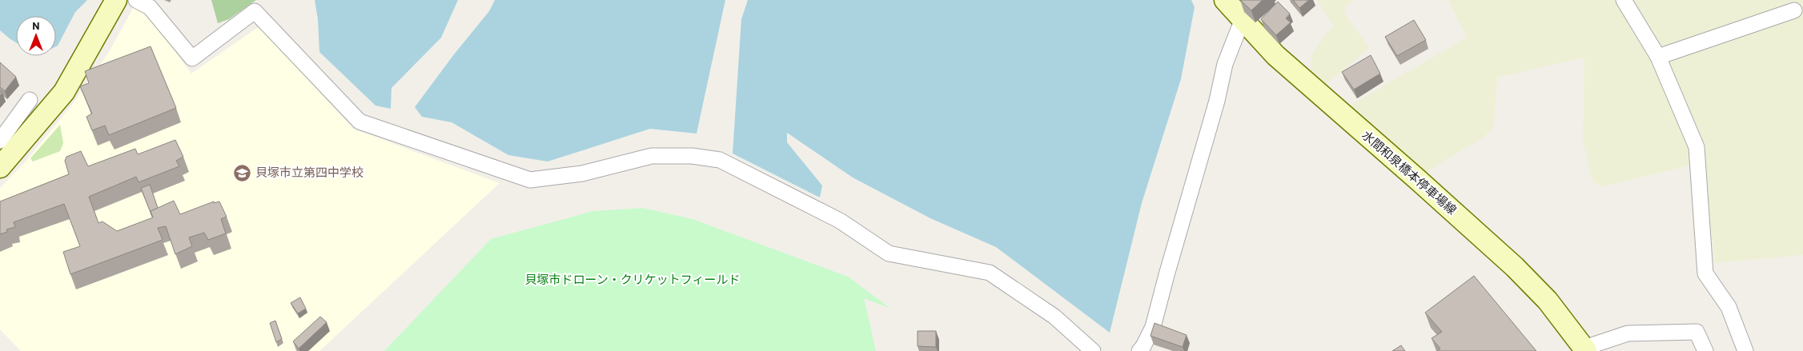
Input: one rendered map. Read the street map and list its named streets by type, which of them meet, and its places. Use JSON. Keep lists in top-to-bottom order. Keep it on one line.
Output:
{"streets":{"main road":["水間和泉橋本停車場線"]},"parks":["貝塚市ドローン・クリケットフィールド"],"places":{"school or university":["貝塚市立第四中学校"]},"north":"top"}
